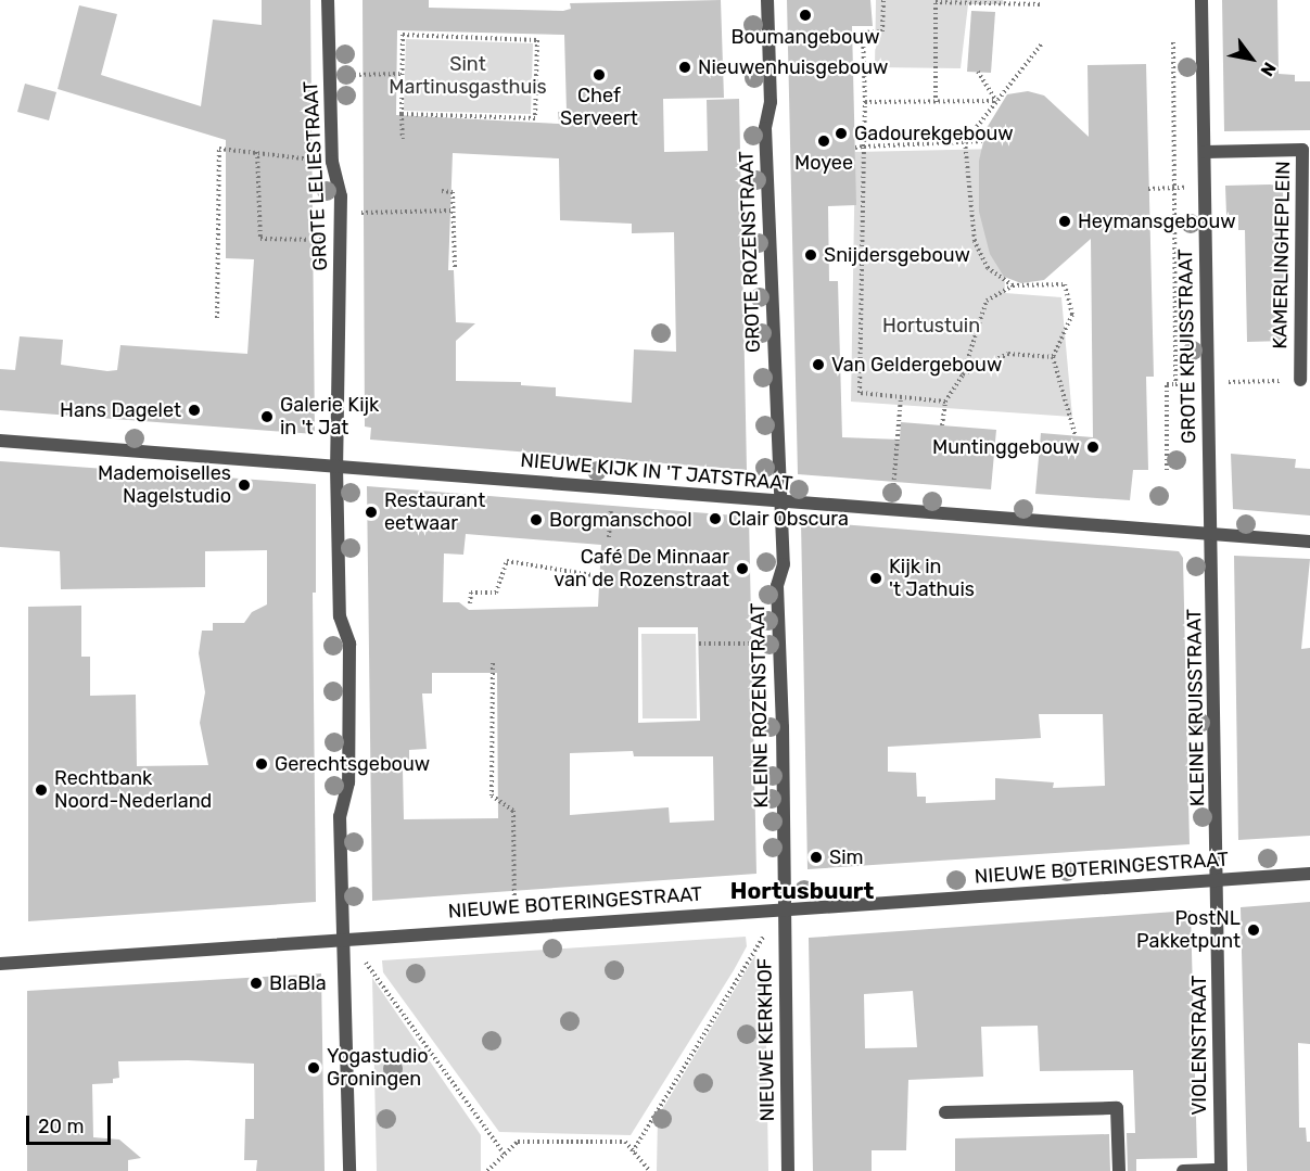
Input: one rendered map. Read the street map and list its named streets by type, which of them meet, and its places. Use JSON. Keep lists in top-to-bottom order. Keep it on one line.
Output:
{"streets":{"street":["GROTE LELIESTRAAT","GROTE ROZENSTRAAT","KAMERLINGHEPLEIN","GROTE KRUISSTRAAT","NIEUWE KIJK IN 'T JATSTRAAT","KLEINE ROZENSTRAAT","KLEINE KRUISSTRAAT","NIEUWE BOTERINGESTRAAT","NIEUWE KERKHOF","VIOLENSTRAAT"]},"crossings":[["GROTE LELIESTRAAT","NIEUWE KIJK IN 'T JATSTRAAT"],["GROTE LELIESTRAAT","NIEUWE BOTERINGESTRAAT"],["GROTE ROZENSTRAAT","NIEUWE KIJK IN 'T JATSTRAAT"],["GROTE ROZENSTRAAT","KLEINE ROZENSTRAAT"],["KAMERLINGHEPLEIN","GROTE KRUISSTRAAT"],["GROTE KRUISSTRAAT","NIEUWE KIJK IN 'T JATSTRAAT"],["GROTE KRUISSTRAAT","KLEINE KRUISSTRAAT"],["NIEUWE KIJK IN 'T JATSTRAAT","KLEINE ROZENSTRAAT"],["NIEUWE KIJK IN 'T JATSTRAAT","KLEINE KRUISSTRAAT"],["KLEINE ROZENSTRAAT","NIEUWE BOTERINGESTRAAT"],["KLEINE ROZENSTRAAT","NIEUWE KERKHOF"],["KLEINE KRUISSTRAAT","NIEUWE BOTERINGESTRAAT"],["KLEINE KRUISSTRAAT","VIOLENSTRAAT"],["NIEUWE BOTERINGESTRAAT","NIEUWE KERKHOF"],["NIEUWE BOTERINGESTRAAT","VIOLENSTRAAT"]],"districts":["Hortusbuurt"],"parks":["Sint Martinusgasthuis","Hortustuin"],"places":["Boumangebouw","Nieuwenhuisgebouw","Chef Serveert","Gadourekgebouw","Moyee","Heymansgebouw","Snijdersgebouw","Van Geldergebouw","Hans Dagelet","Galerie Kijk in 't Jat","Muntinggebouw","Mademoiselles Nagelstudio","Restaurant eetwaar","Clair Obscura","Borgmanschool","Café De Minnaar van de Rozenstraat","Kijk in 't Jathuis","Gerechtsgebouw","Rechtbank Noord-Nederland","Sim","PostNL Pakketpunt","BlaBla","Yogastudio Groningen"],"scale_bar":"20 m","north":"bottom right"}
